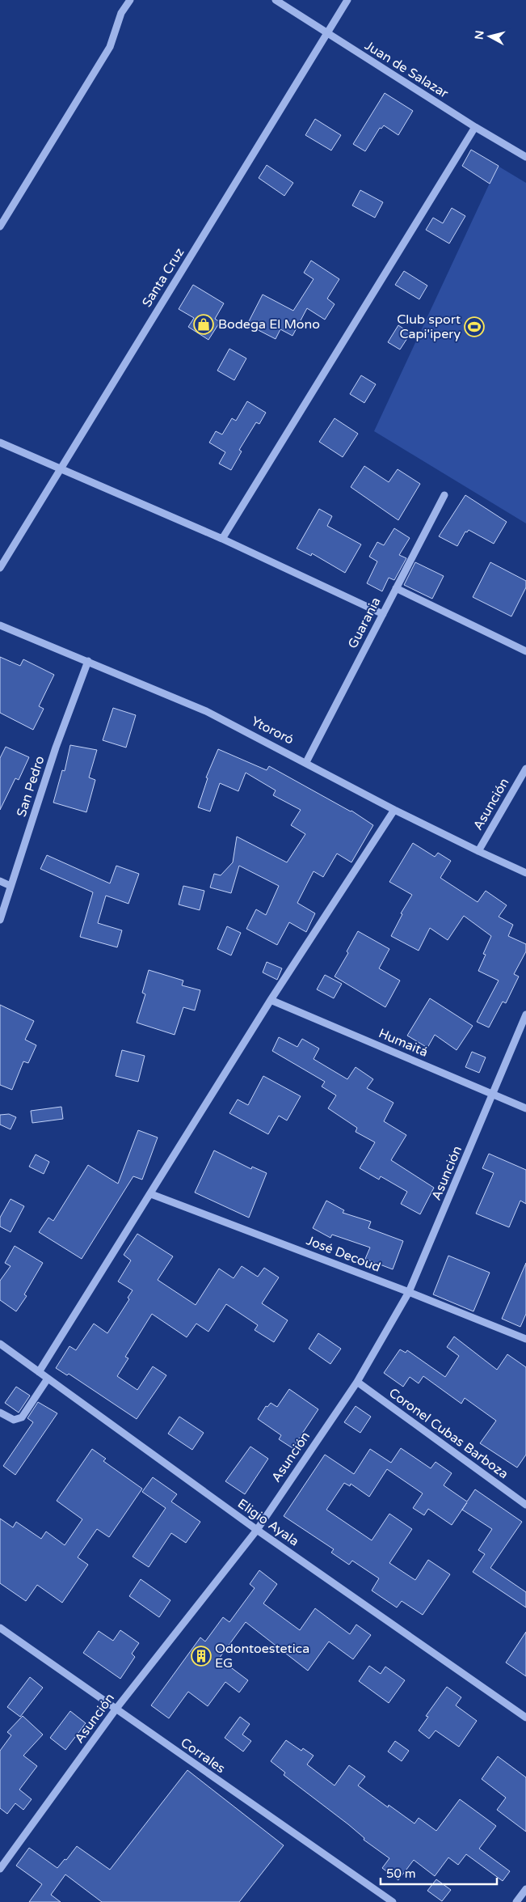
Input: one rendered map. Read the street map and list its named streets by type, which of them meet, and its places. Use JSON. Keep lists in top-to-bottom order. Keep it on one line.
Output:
{"streets":{"street":["Juan de Salazar","Santa Cruz","Guarania","Ytororó","San Pedro","Asunción","Humaitá","José Decoud","Coronel Cubas Barboza","Eligio Ayala","Corrales"]},"crossings":[["Juan de Salazar","Santa Cruz"],["Guarania","Ytororó"],["Ytororó","San Pedro"],["Ytororó","Asunción"],["Asunción","Humaitá"],["Asunción","José Decoud"],["Asunción","Coronel Cubas Barboza"],["Asunción","Eligio Ayala"],["Asunción","Corrales"]],"places":{"shop":["Bodega El Mono"],"sports":["Club sport Capi'ipery"],"building":["Odontoestetica EG"]},"scale_bar":"50 m","north":"left"}
